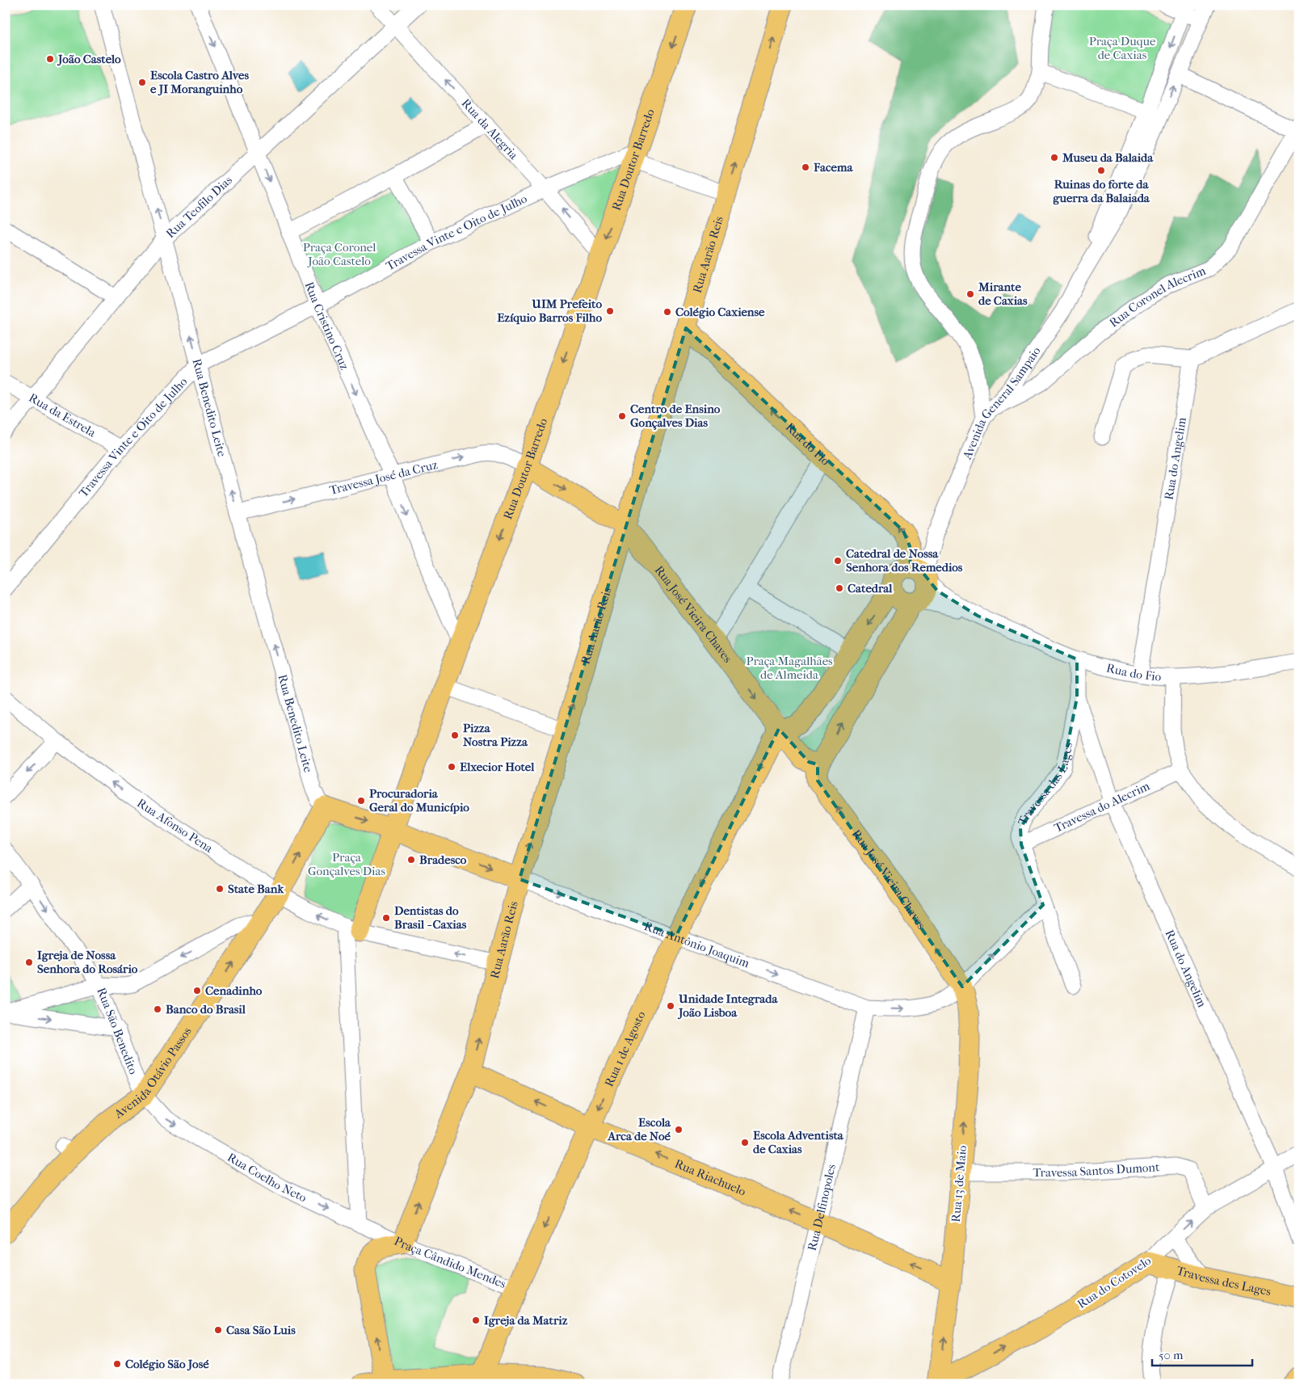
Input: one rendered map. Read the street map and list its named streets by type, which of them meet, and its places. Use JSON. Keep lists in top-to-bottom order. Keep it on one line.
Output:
{"streets":{"main road":["Rua Doutor Barredo","Rua Aarão Reis","Rua do Fio","Rua José Vieira Chaves","Rua Antônio Joaquim","Rua 1 de Agosto","Avenida Otávio Passos","Rua Riachuelo","Rua 13 de Maio","Praça Cândido Mendes","Travessa des Lages","Rua do Cotovelo"],"street":["Rua da Alegria","Rua Teofilo Dias","Travessa Vinte e Oito de Julho","Rua Coronel Alecrim","Rua Cristino Cruz","Avenida General Sampaio","Rua Benedito Leite","Rua da Estrela","Rua do Angelim","Travessa José da Cruz","Travessa das Lages","Travessa do Alecrim","Rua Afonso Pena","Rua São Benedito","Travessa Santos Dumont","Rua Coelho Neto","Rua Delfinopoles"]},"crossings":[["Rua da Alegria","Rua Doutor Barredo"],["Rua da Alegria","Rua Teofilo Dias"],["Rua da Alegria","Travessa Vinte e Oito de Julho"],["Rua Doutor Barredo","Travessa Vinte e Oito de Julho"],["Rua Doutor Barredo","Rua Cristino Cruz"],["Rua Doutor Barredo","Travessa José da Cruz"],["Rua Doutor Barredo","Rua José Vieira Chaves"],["Rua Doutor Barredo","Rua Afonso Pena"],["Rua Doutor Barredo","Rua Antônio Joaquim"],["Rua Teofilo Dias","Rua Cristino Cruz"],["Rua Teofilo Dias","Rua Benedito Leite"],["Rua Teofilo Dias","Rua da Estrela"],["Travessa Vinte e Oito de Julho","Rua Cristino Cruz"],["Travessa Vinte e Oito de Julho","Rua Benedito Leite"],["Travessa Vinte e Oito de Julho","Rua da Estrela"],["Rua Aarão Reis","Rua do Fio"],["Rua Aarão Reis","Rua José Vieira Chaves"],["Rua Aarão Reis","Rua Afonso Pena"],["Rua Aarão Reis","Rua Antônio Joaquim"],["Rua Aarão Reis","Rua Coelho Neto"],["Rua Aarão Reis","Rua Riachuelo"],["Rua Aarão Reis","Praça Cândido Mendes"],["Rua Coronel Alecrim","Avenida General Sampaio"],["Rua Cristino Cruz","Travessa José da Cruz"],["Avenida General Sampaio","Rua do Fio"],["Rua Benedito Leite","Travessa José da Cruz"],["Rua Benedito Leite","Rua Antônio Joaquim"],["Rua Benedito Leite","Avenida Otávio Passos"],["Rua do Fio","Rua do Angelim"],["Rua do Fio","Travessa das Lages"],["Rua do Angelim","Travessa das Lages"],["Rua do Angelim","Travessa do Alecrim"],["Rua do Angelim","Rua do Cotovelo"],["Travessa José da Cruz","Rua José Vieira Chaves"],["Rua José Vieira Chaves","Rua Antônio Joaquim"],["Rua José Vieira Chaves","Rua 1 de Agosto"],["Rua José Vieira Chaves","Rua 13 de Maio"],["Travessa das Lages","Travessa do Alecrim"],["Travessa das Lages","Rua Antônio Joaquim"],["Rua Afonso Pena","Avenida Otávio Passos"],["Rua Antônio Joaquim","Rua 1 de Agosto"],["Rua Antônio Joaquim","Avenida Otávio Passos"],["Rua Antônio Joaquim","Rua 13 de Maio"],["Rua Antônio Joaquim","Rua Delfinopoles"],["Rua São Benedito","Avenida Otávio Passos"],["Rua São Benedito","Rua Coelho Neto"],["Rua 1 de Agosto","Rua Riachuelo"],["Rua 1 de Agosto","Praça Cândido Mendes"],["Avenida Otávio Passos","Rua Coelho Neto"],["Travessa Santos Dumont","Rua 13 de Maio"],["Travessa Santos Dumont","Rua do Cotovelo"],["Rua Coelho Neto","Praça Cândido Mendes"],["Rua Riachuelo","Rua 13 de Maio"],["Rua Riachuelo","Rua Delfinopoles"],["Rua 13 de Maio","Rua do Cotovelo"],["Travessa des Lages","Rua do Cotovelo"]],"one_way":["Rua Doutor Barredo","Rua Aarão Reis","Rua Cristino Cruz","Rua Benedito Leite","Rua do Fio","Travessa José da Cruz","Rua Afonso Pena","Rua Antônio Joaquim","Rua São Benedito","Rua 1 de Agosto","Avenida Otávio Passos","Rua Coelho Neto","Rua Riachuelo","Rua 13 de Maio","Rua do Cotovelo"],"parks":["Praça Duque de Caxias","Praça Coronel João Castelo","Praça Magalhães de Almeida","Praça Gonçalves Dias"],"places":["João Castelo","Escola Castro Alves e JI Moranguinho","Museu da Balaida","Facema","Ruinas do forte da guerra da Balaiada","Mirante de Caxias","UIM Prefeito Ezíquio Barros Filho","Colégio Caxiense","Centro de Ensino Gonçalves Dias","Catedral de Nossa Senhora dos Remedios","Catedral","Pizza Nostra Pizza","Elxecior Hotel","Procuradoria Geral do Município","Bradesco","State Bank","Dentistas do Brasil - Caxias","Igreja de Nossa Senhora do Rosário","Cenadinho","Unidade Integrada João Lisboa","Banco do Brasil","Escola Arca de Noé","Escola Adventista de Caxias","Igreja da Matriz","Casa São Luis","Colégio São José"],"scale_bar":"50 m"}
